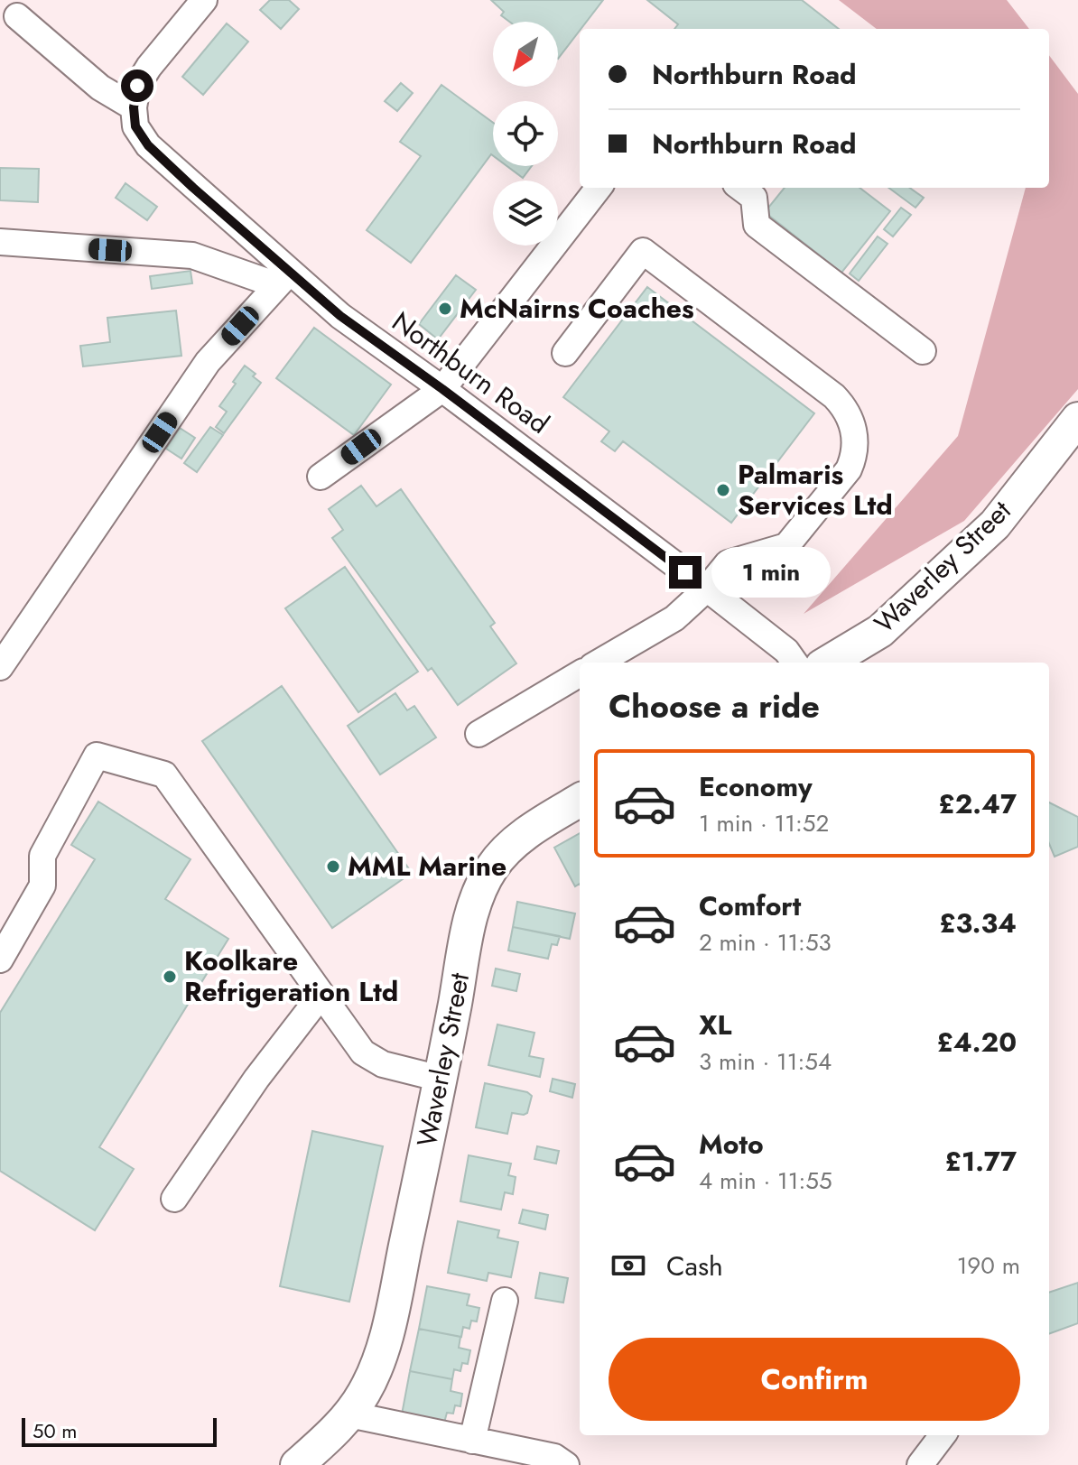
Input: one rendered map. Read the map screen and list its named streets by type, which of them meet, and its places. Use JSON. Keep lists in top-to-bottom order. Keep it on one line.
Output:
{"streets":{"main road":["Waverley Street"],"street":["Northburn Road"]},"places":["McNairns Coaches","Palmaris Services Ltd","MML Marine","Koolkare Refrigeration Ltd"],"scale_bar":"50 m","north":"bottom left","page":{"banner":["Northburn Road","Northburn Road"],"bubble":"1 min","heading":"Choose a ride","list":[{"name":"Economy","note":"1 min · 11:52","value":"£2.47"},{"name":"Comfort","note":"2 min · 11:53","value":"£3.34"},{"name":"XL","note":"3 min · 11:54","value":"£4.20"},{"name":"Moto","note":"4 min · 11:55","value":"£1.77"}],"pay":["Cash","190 m"],"buttons":"Confirm","scale":"50 m"}}
